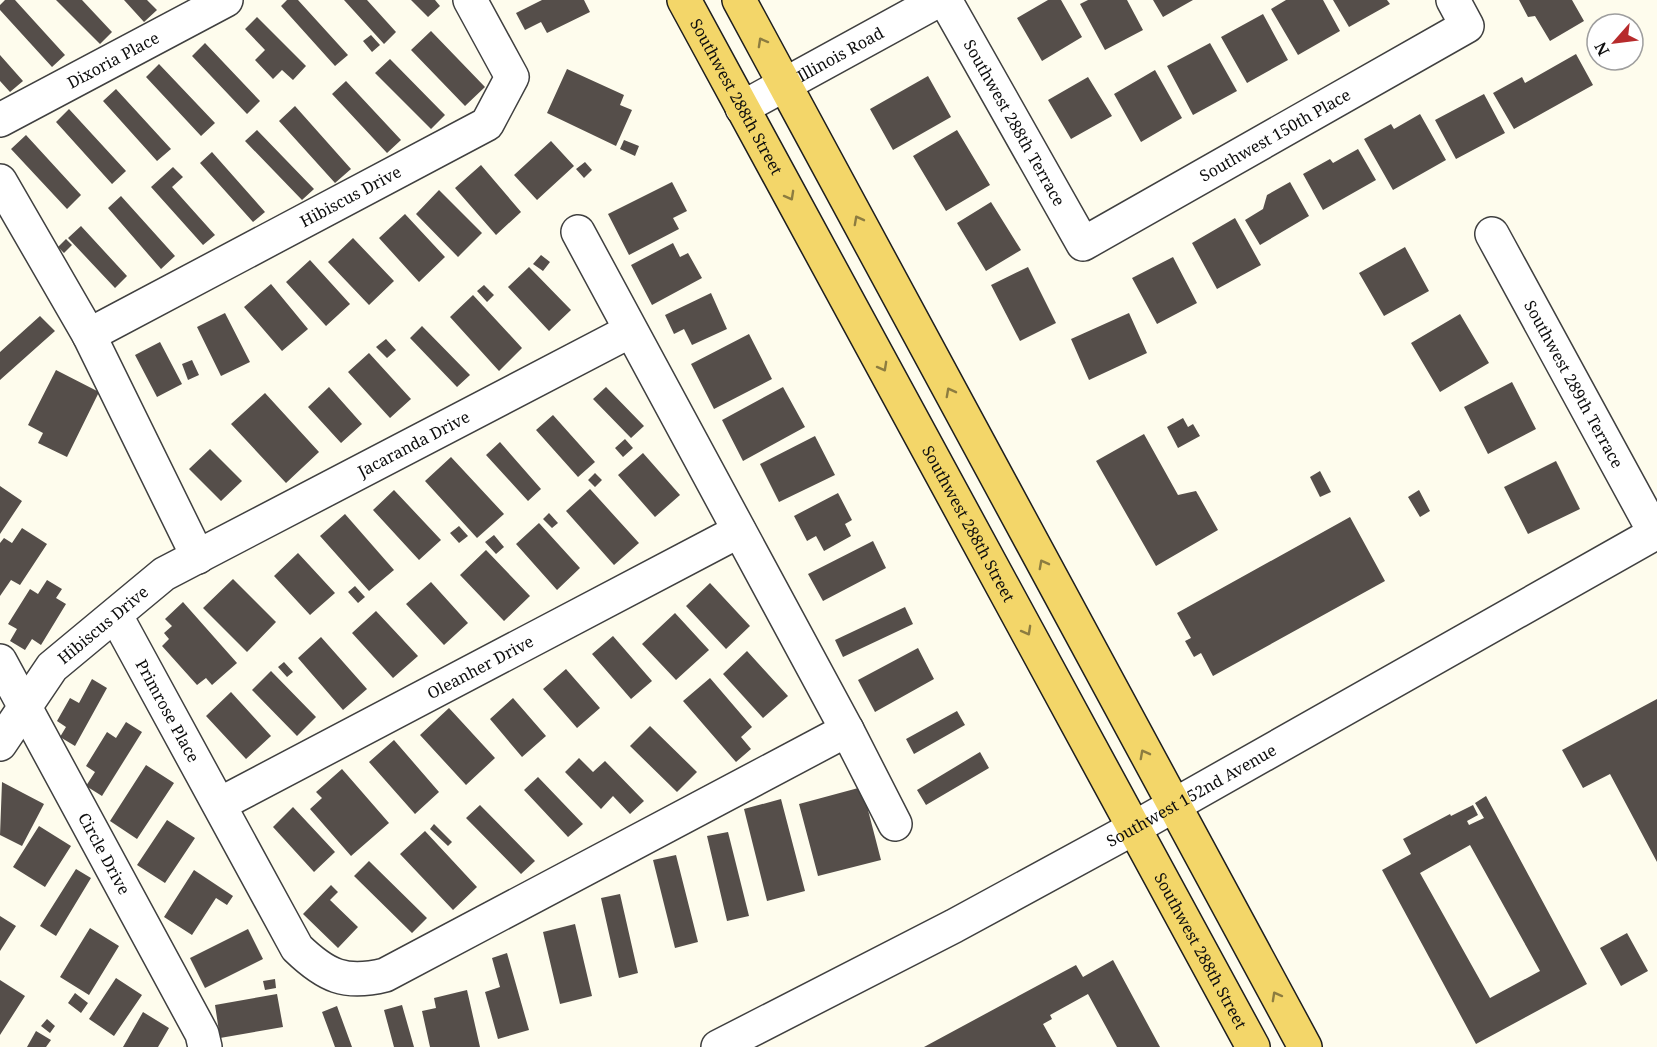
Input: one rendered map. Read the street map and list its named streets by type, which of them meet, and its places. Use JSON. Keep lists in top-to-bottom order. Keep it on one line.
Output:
{"streets":{"main road":["Southwest 288th Street"],"street":["Illinois Road","Dixoria Place","Southwest 288th Terrace","Southwest 150th Place","Hibiscus Drive","Southwest 289th Terrace","Jacaranda Drive","Oleanher Drive","Primrose Place","Southwest 152nd Avenue","Circle Drive"]},"crossings":[["Illinois Road","Southwest 288th Street"],["Southwest 288th Street","Southwest 152nd Avenue"],["Southwest 288th Terrace","Southwest 150th Place"],["Hibiscus Drive","Jacaranda Drive"],["Hibiscus Drive","Primrose Place"],["Hibiscus Drive","Circle Drive"],["Southwest 289th Terrace","Southwest 152nd Avenue"],["Oleanher Drive","Primrose Place"]],"north":"bottom left"}
